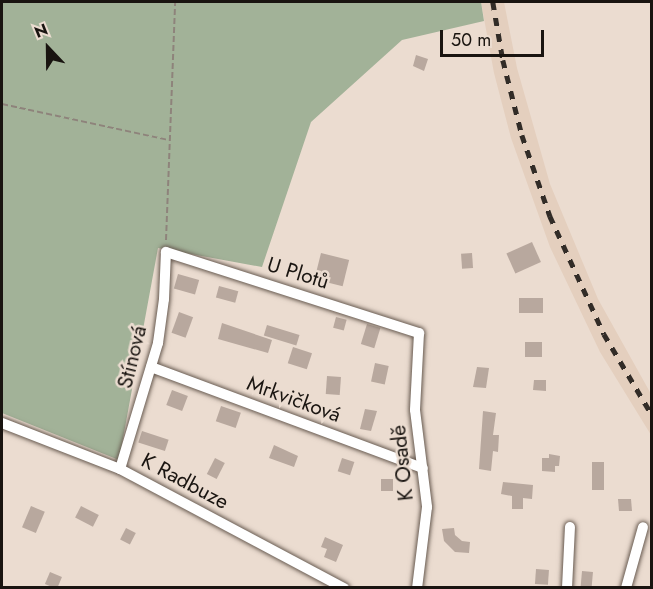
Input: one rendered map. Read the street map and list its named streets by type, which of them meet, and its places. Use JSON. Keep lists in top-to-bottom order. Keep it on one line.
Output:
{"streets":{"street":["U Plotů","Stínová","Mrkvičková","K Osadě","K Radbuze"]},"crossings":[["U Plotů","Stínová"],["U Plotů","K Osadě"],["Stínová","Mrkvičková"],["Stínová","K Radbuze"],["Mrkvičková","K Osadě"]],"scale_bar":"50 m","north":"top"}
